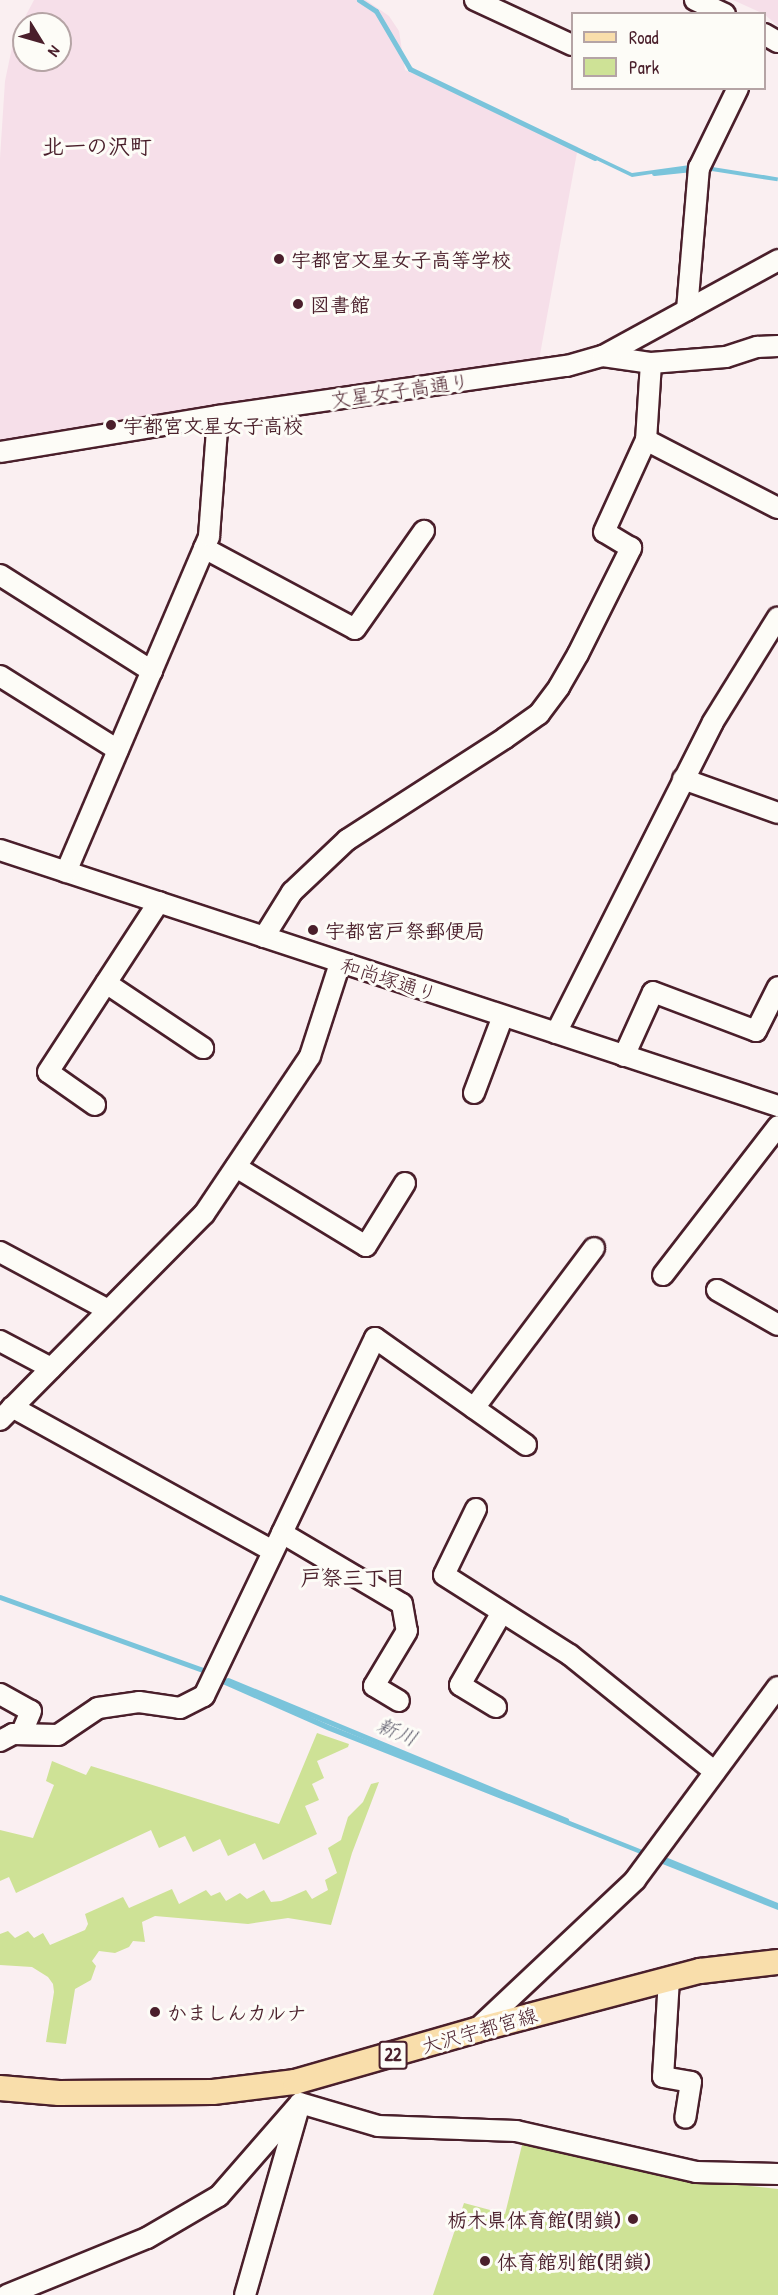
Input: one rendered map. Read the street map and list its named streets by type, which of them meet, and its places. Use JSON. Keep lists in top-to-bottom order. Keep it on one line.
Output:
{"streets":{"main road":["大沢宇都宮線","22"],"street":["文星女子高通り","和尚塚通り"]},"districts":["北一の沢町","戸祭三丁目"],"water":["新川"],"places":["宇都宮文星女子高等学校","図書館","宇都宮文星女子高校","宇都宮戸祭郵便局","かましんカルナ","栃木県体育館(閉鎖)","体育館別館(閉鎖)"],"legend":["Road","Park"],"north":"bottom right"}
